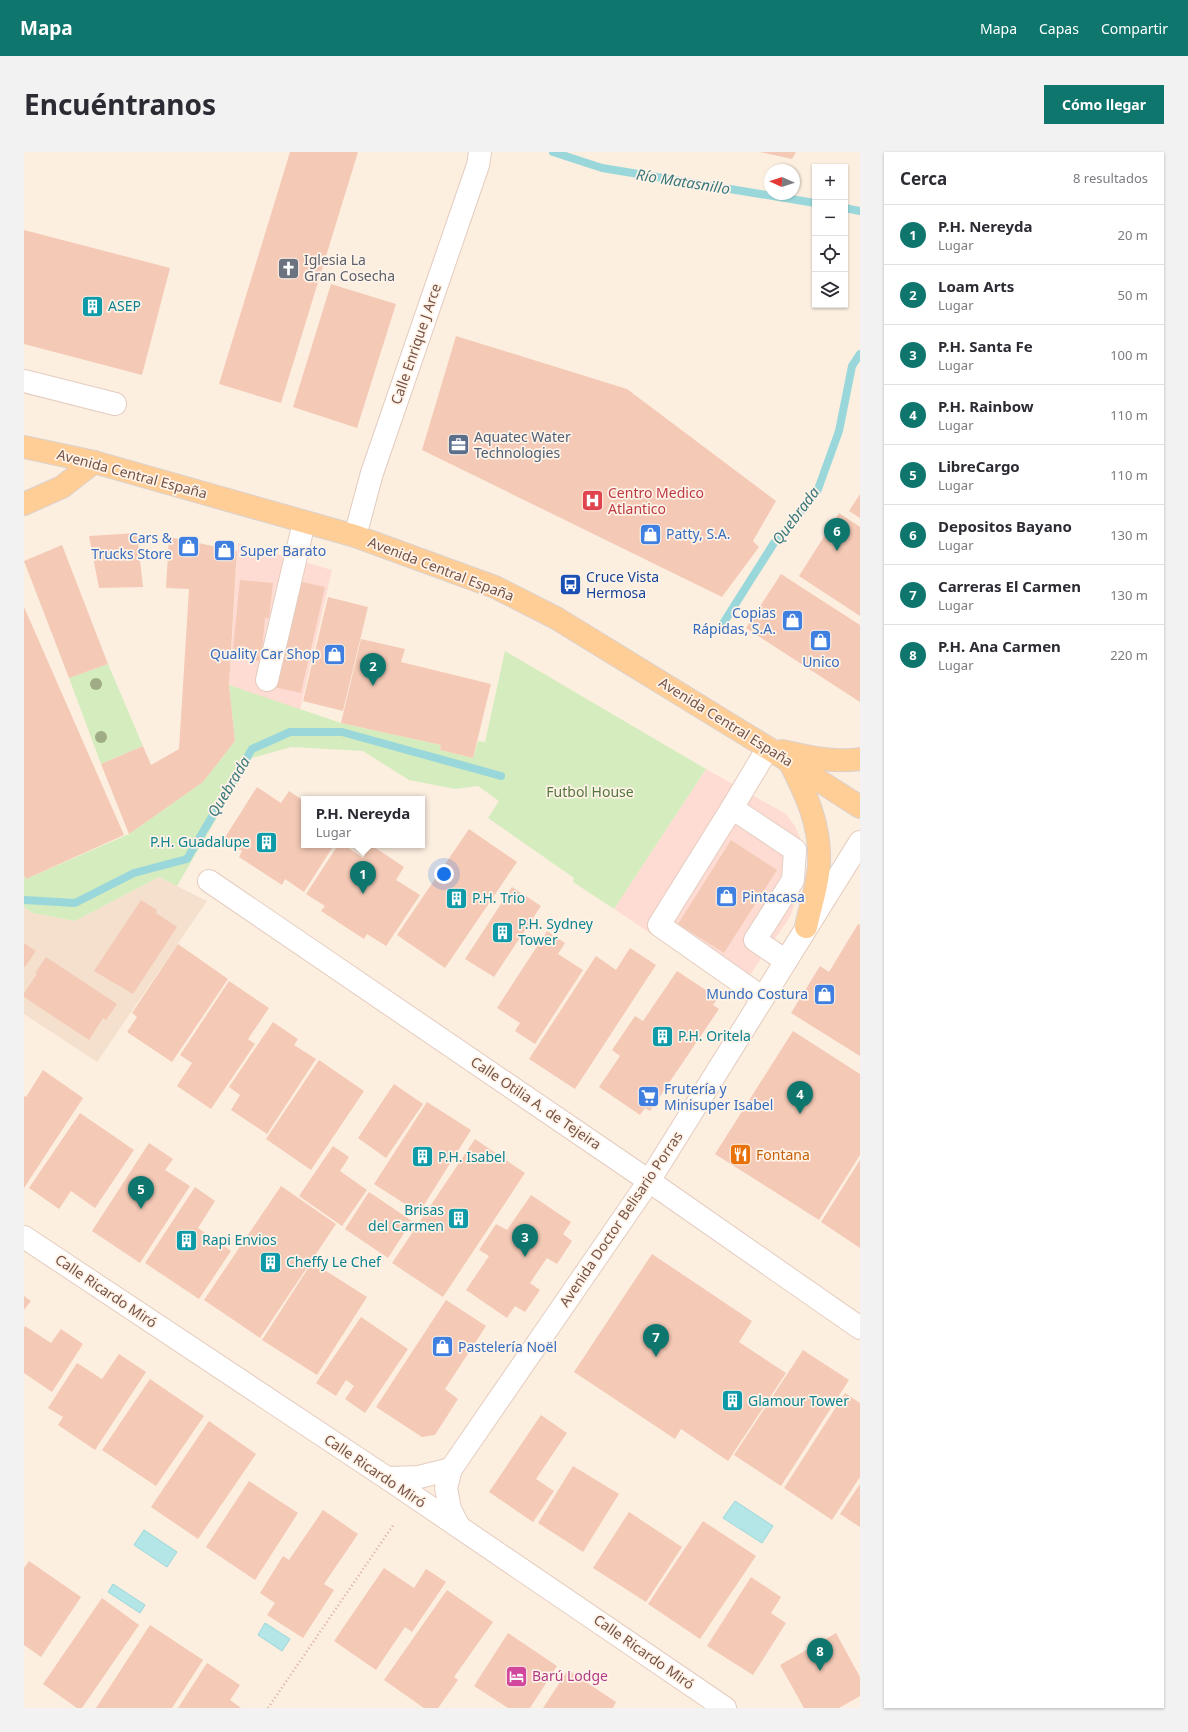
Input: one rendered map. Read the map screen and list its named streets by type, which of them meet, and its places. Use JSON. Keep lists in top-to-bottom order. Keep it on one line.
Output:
{"streets":{"main road":["Avenida Central España"],"street":["Calle Enrique J Arce","Calle Otilia A. de Tejeira","Avenida Doctor Belisario Porras","Calle Ricardo Miró"]},"crossings":[["Calle Enrique J Arce","Avenida Central España"],["Calle Otilia A. de Tejeira","Avenida Doctor Belisario Porras"],["Avenida Doctor Belisario Porras","Calle Ricardo Miró"]],"water":["Río Matasnillo","Quebrada"],"parks":["Futbol House"],"places":{"church":["Iglesia La Gran Cosecha"],"building":["ASEP","P.H. Guadalupe","P.H. Trio","P.H. Sydney Tower","P.H. Oritela","P.H. Isabel","Brisas del Carmen","Rapi Envios","Cheffy Le Chef","Glamour Tower"],"office":["Aquatec Water Technologies"],"hospital":["Centro Medico Atlantico"],"shop":["Patty, S.A.","Cars & Trucks Store","Super Barato","Copias Rápidas, S.A.","Unico","Quality Car Shop","Pintacasa","Mundo Costura","Pastelería Noël"],"bus stop":["Cruce Vista Hermosa"],"supermarket":["Frutería y Minisuper Isabel"],"restaurant":["Fontana"],"hotel":["Barú Lodge"]},"north":"left","page":{"header":"Mapa","nav":["Mapa","Capas","Compartir"],"title":"Encuéntranos","buttons":"Cómo llegar","heading":["Cerca","8 resultados"],"map_buttons":["+","−"],"list":[{"mark":"1","name":"P.H. Nereyda","note":"Lugar","value":"20 m"},{"mark":"2","name":"Loam Arts","note":"Lugar","value":"50 m"},{"mark":"3","name":"P.H. Santa Fe","note":"Lugar","value":"100 m"},{"mark":"4","name":"P.H. Rainbow","note":"Lugar","value":"110 m"},{"mark":"5","name":"LibreCargo","note":"Lugar","value":"110 m"},{"mark":"6","name":"Depositos Bayano","note":"Lugar","value":"130 m"},{"mark":"7","name":"Carreras El Carmen","note":"Lugar","value":"130 m"},{"mark":"8","name":"P.H. Ana Carmen","note":"Lugar","value":"220 m"}],"pins":["6","2","1","4","5","3","7","8"],"popup":["P.H. Nereyda","Lugar"]}}
